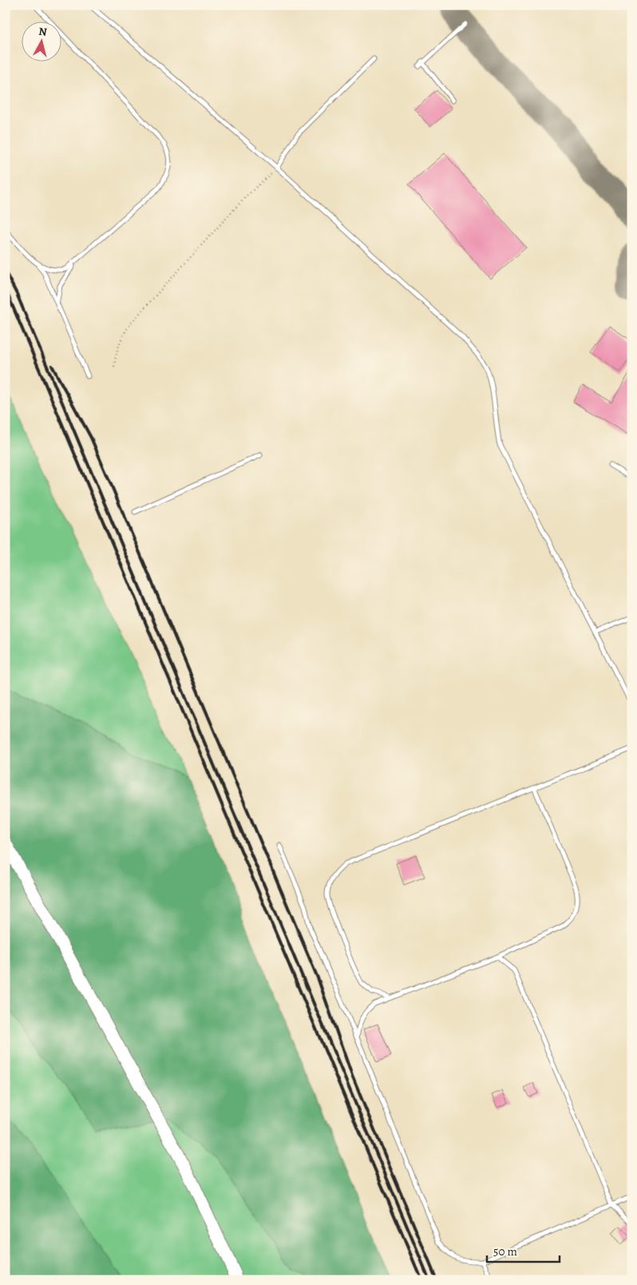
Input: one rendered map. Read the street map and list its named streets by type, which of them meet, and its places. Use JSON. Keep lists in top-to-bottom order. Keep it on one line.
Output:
{"scale_bar":"50 m","north":"top"}
